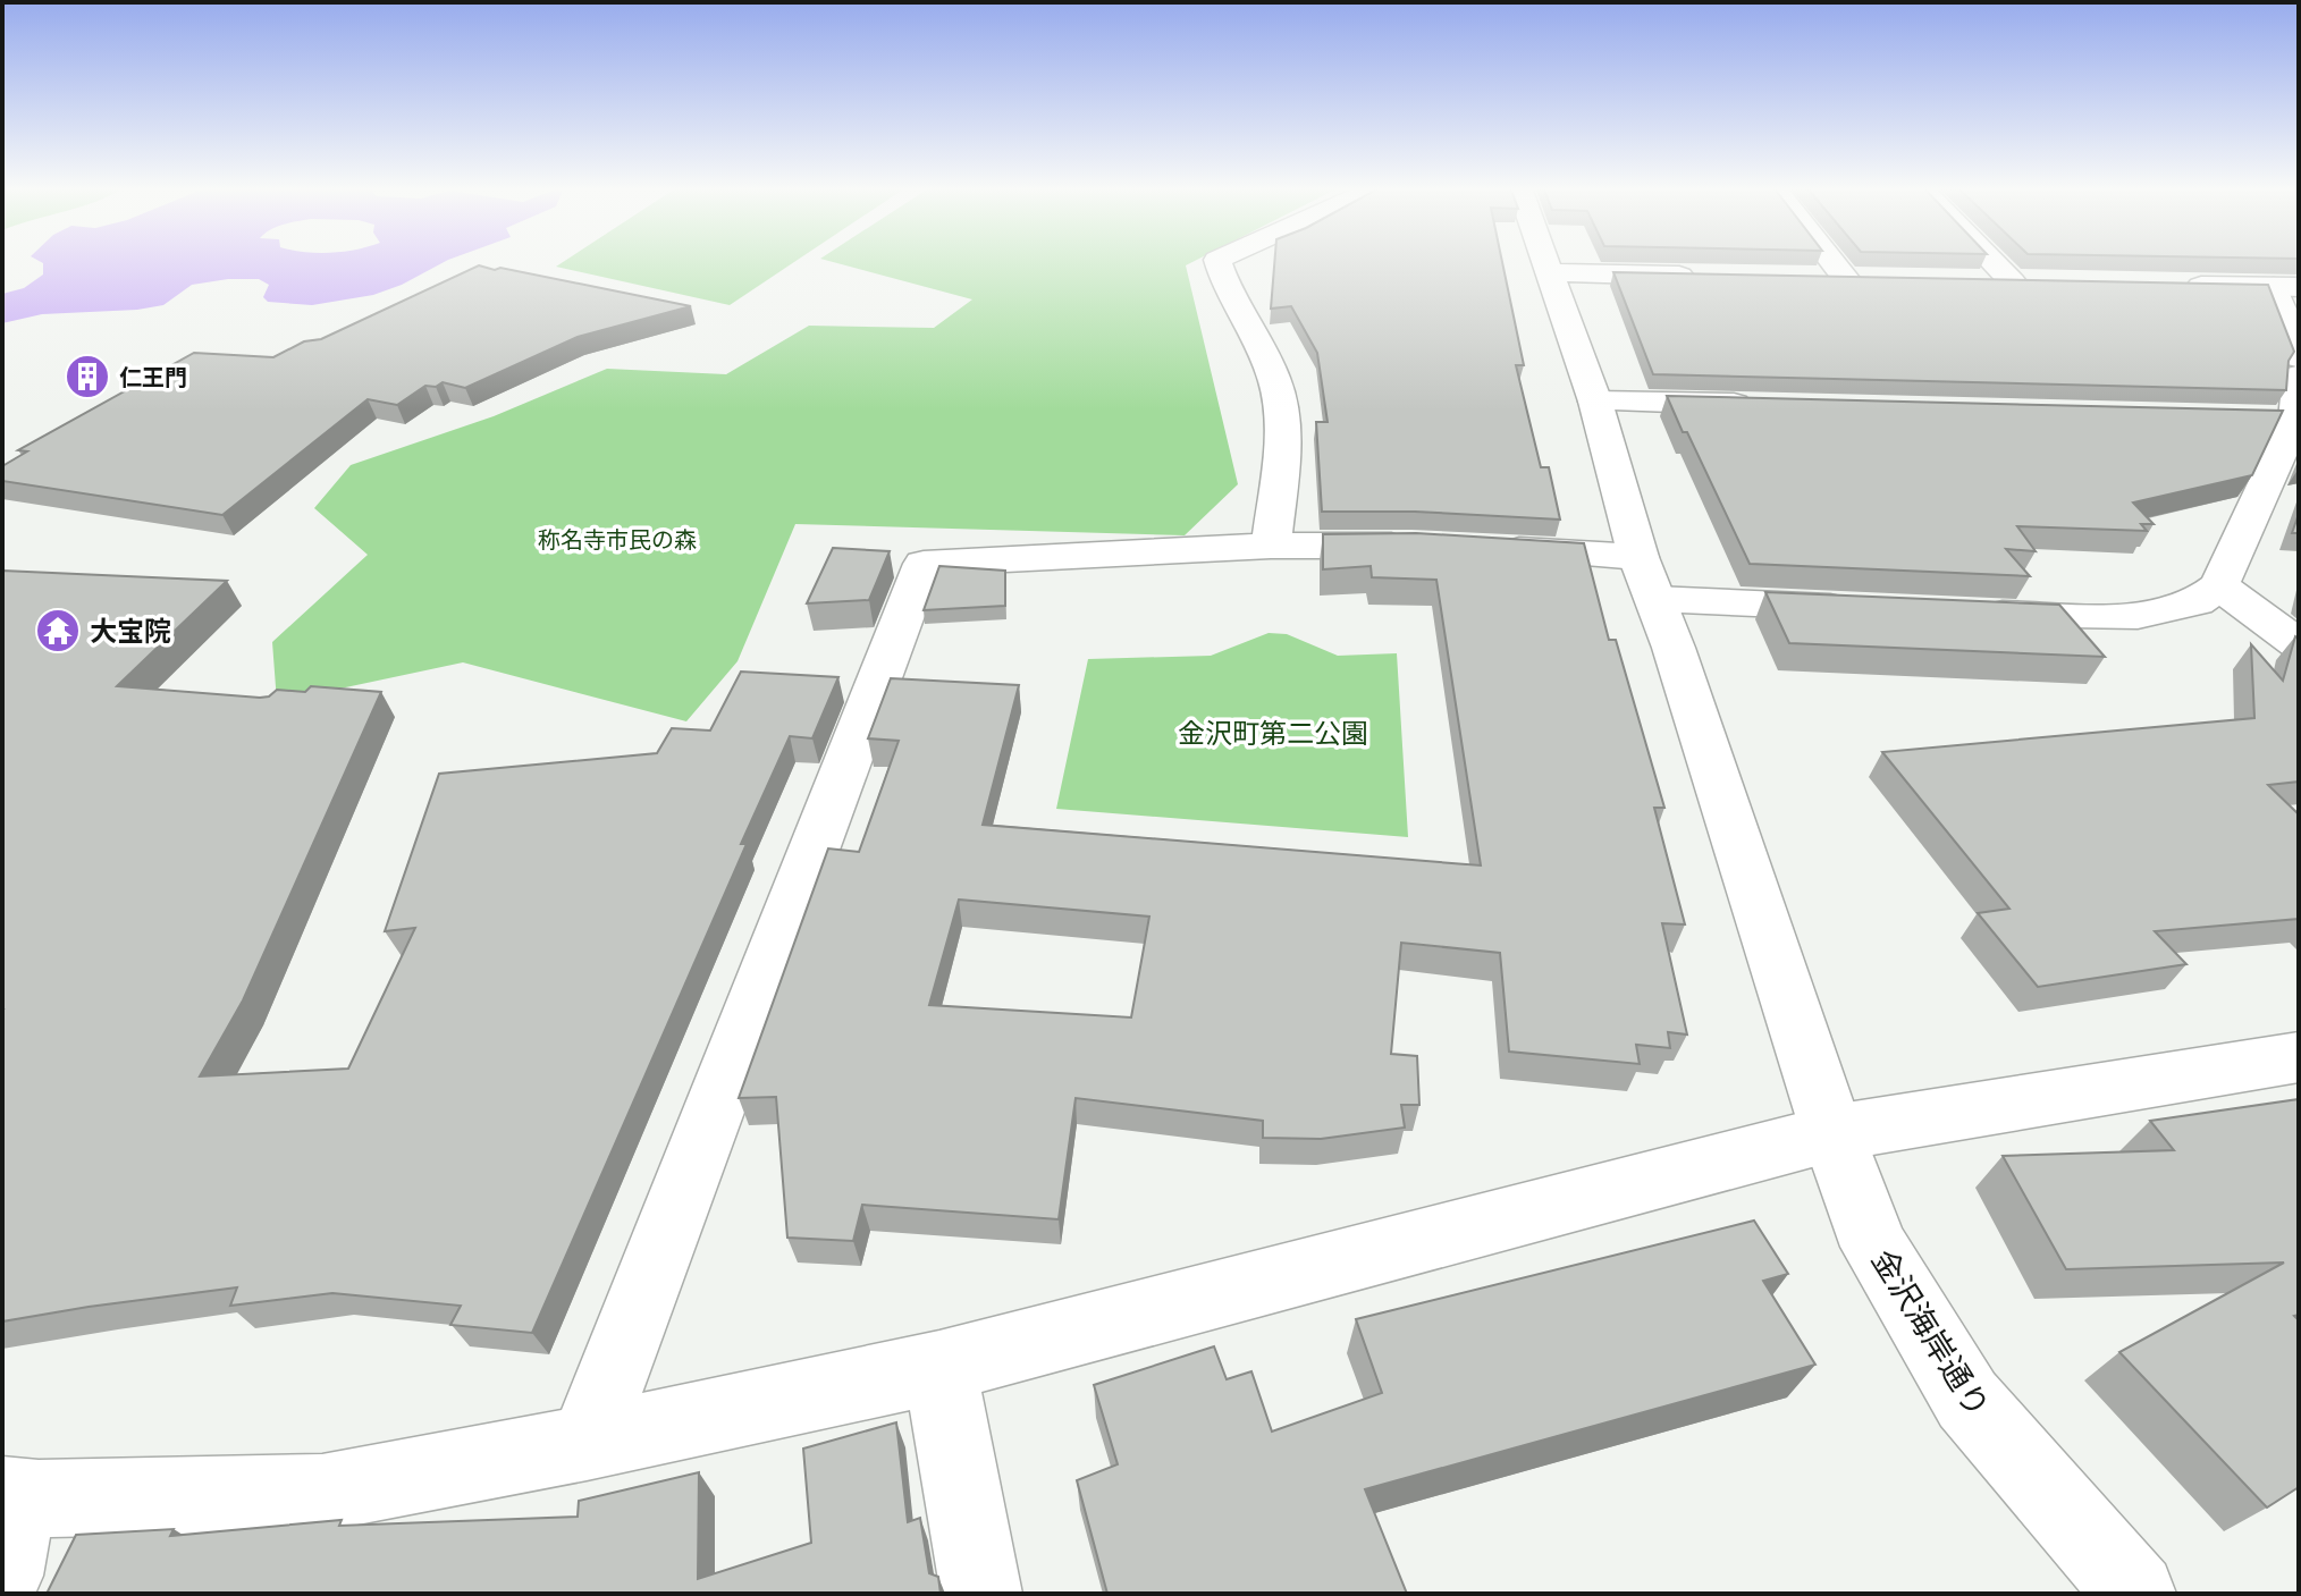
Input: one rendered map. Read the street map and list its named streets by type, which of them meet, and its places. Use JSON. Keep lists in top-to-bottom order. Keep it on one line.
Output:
{"streets":{"street":["金沢海岸通り"]},"parks":["称名寺市民の森","金沢町第二公園"],"places":{"building":["仁王門"],"temple":["大宝院"]}}
